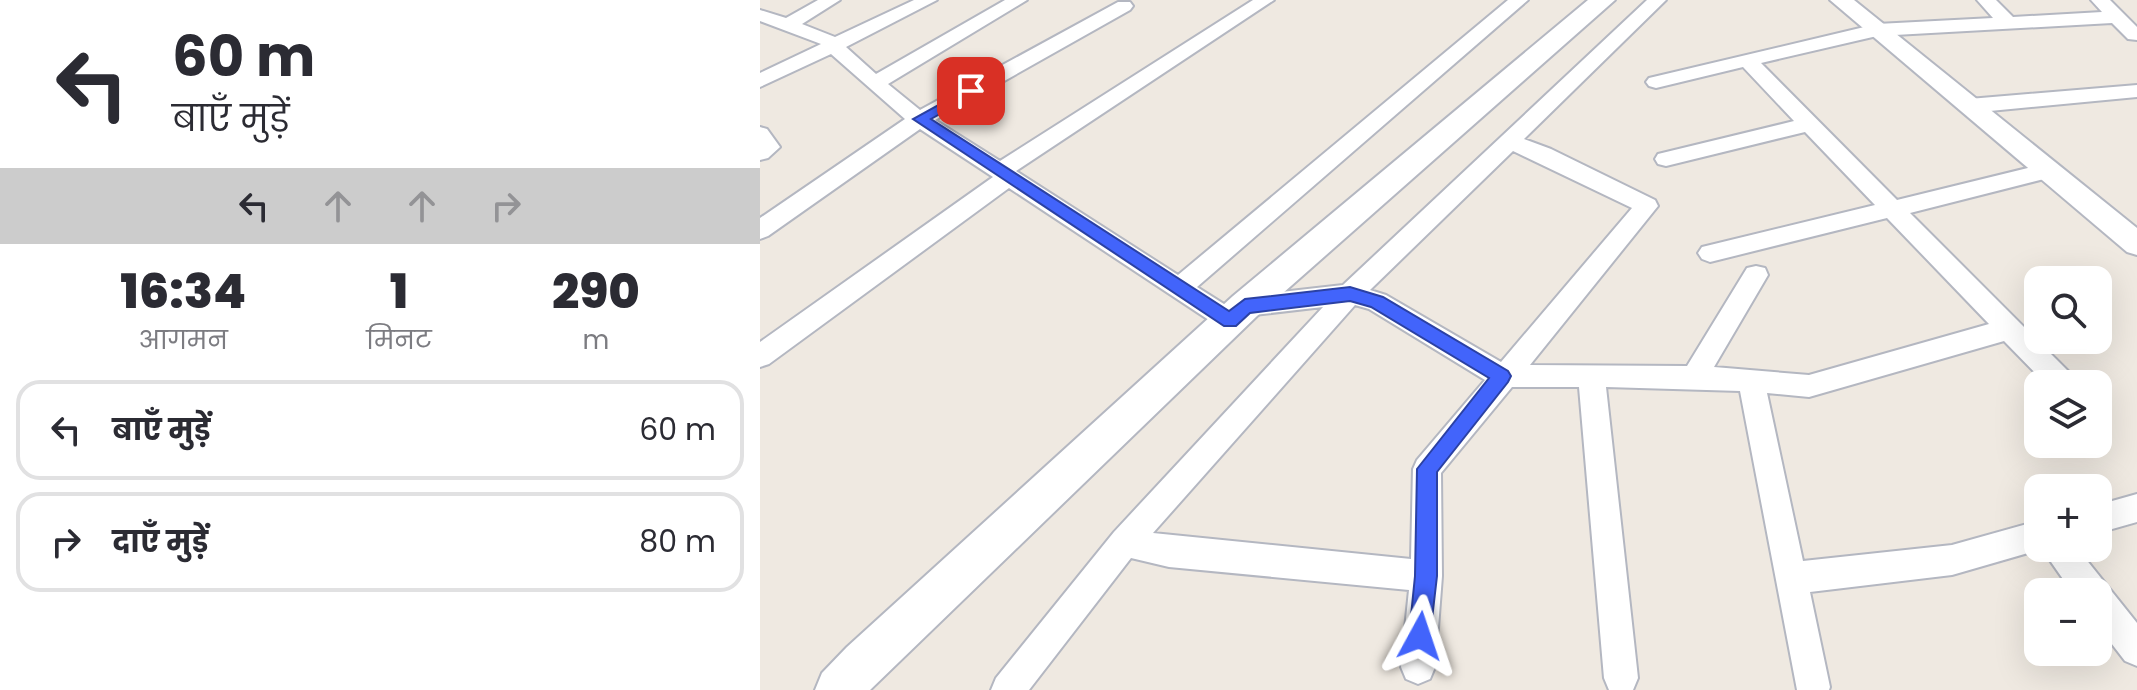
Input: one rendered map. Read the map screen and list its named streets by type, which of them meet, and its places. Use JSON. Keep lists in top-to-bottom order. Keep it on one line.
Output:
{"page":{"turn":["60 m","बाएँ मुड़ें"],"eta":["16:34","आगमन","1","मिनट","290","m"],"map_buttons":["+","−"],"list":[{"name":"बाएँ मुड़ें","value":"60 m"},{"name":"दाएँ मुड़ें","value":"80 m"}]}}
